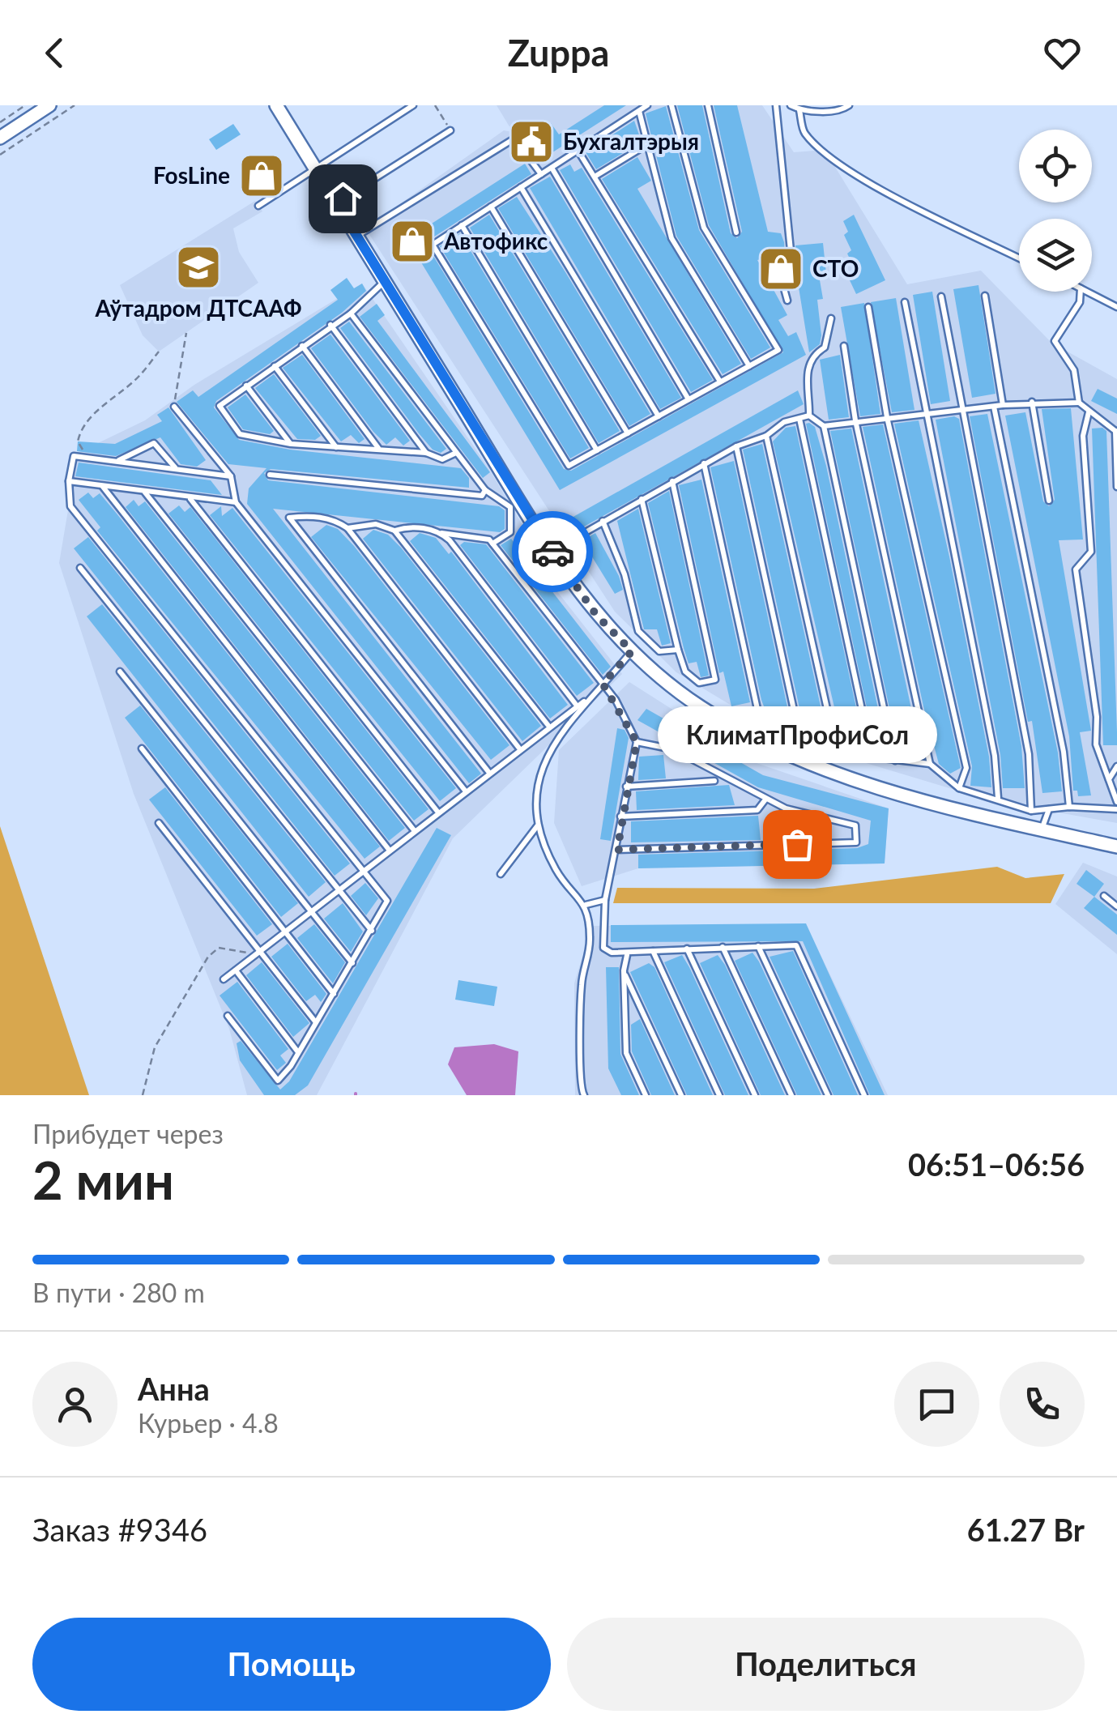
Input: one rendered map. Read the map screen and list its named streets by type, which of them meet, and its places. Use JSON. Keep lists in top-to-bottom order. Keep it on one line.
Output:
{"places":{"public building":["Бухгалтэрыя"],"shop":["FosLine","Автофикс","СТО"],"school or university":["Аўтадром ДТСААФ"],"other":["КлиматПрофиСол"]},"page":{"header":"Zuppa","bubble":"КлиматПрофиСол","heading":["2 мин","Прибудет через","06:51–06:56"],"panel":["Анна","Курьер · 4.8","Заказ #9346","61.27 Br"],"bar":"В пути · 280 m","buttons":["Помощь","Поделиться"]}}
